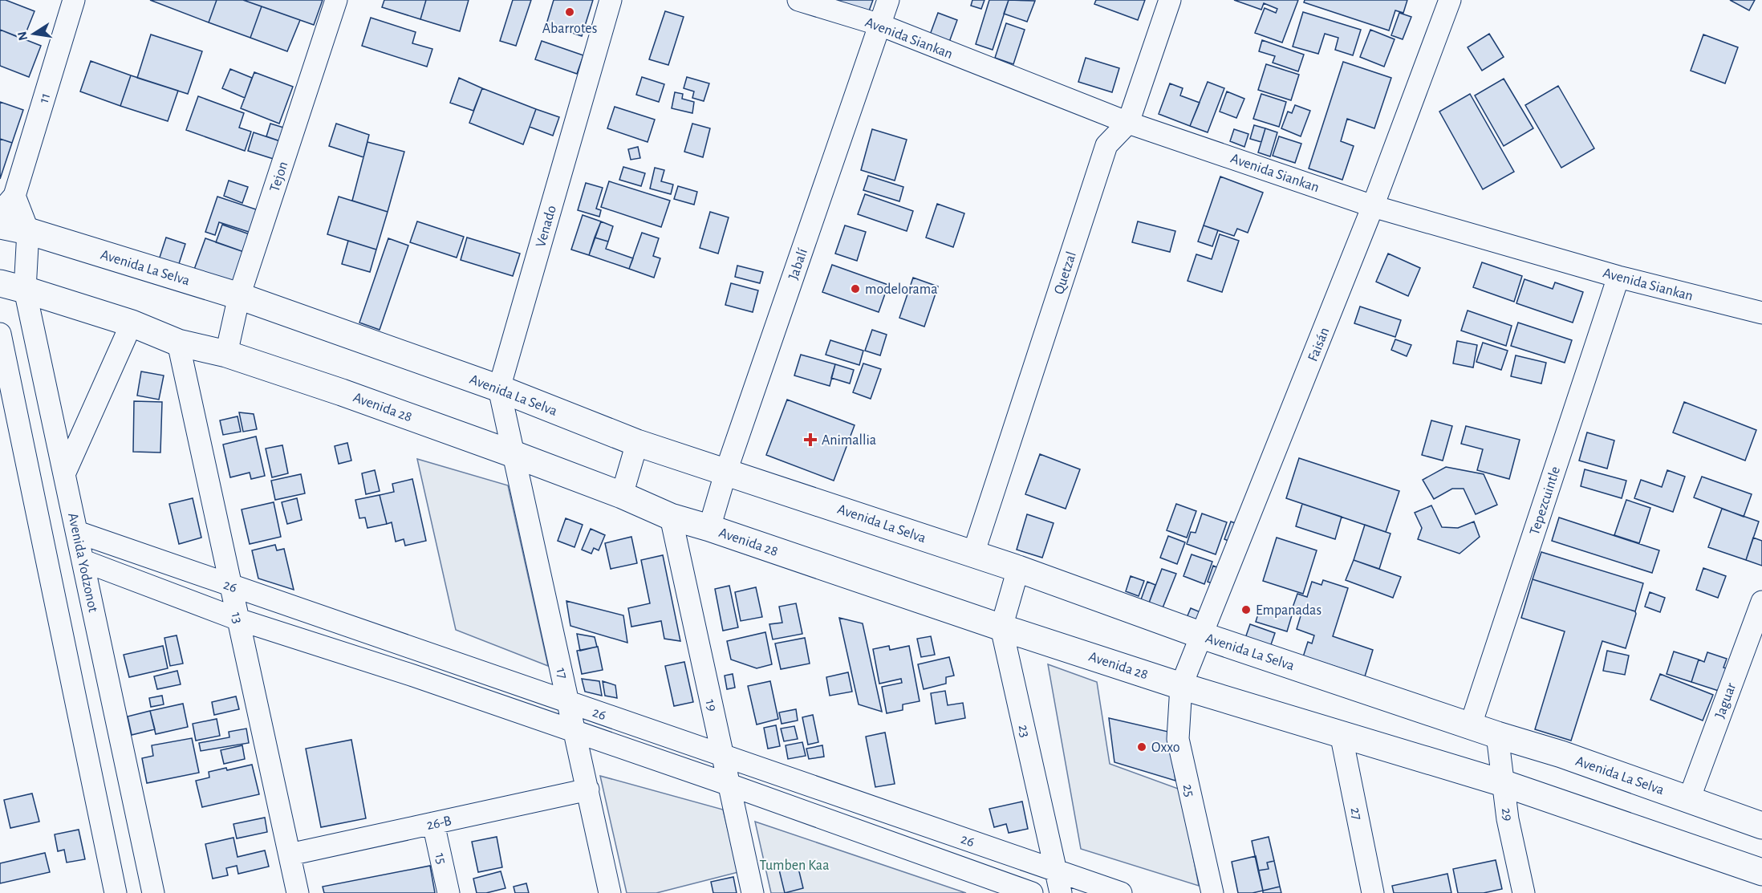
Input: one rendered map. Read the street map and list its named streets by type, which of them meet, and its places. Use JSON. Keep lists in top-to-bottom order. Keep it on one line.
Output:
{"streets":{"street":["Avenida Siankan","11","Tejon","Venado","Jabalí","Avenida La Selva","Quetzal","Faisán","Avenida 28","Tepezcuintle","Avenida Yodzonot","26","13","17","Jaguar","19","23","25","27","29","26-B","15"]},"crossings":[["Avenida Siankan","Jabalí"],["Avenida Siankan","Quetzal"],["Avenida Siankan","Faisán"],["Avenida Siankan","Tepezcuintle"],["Tejon","Avenida La Selva"],["Tejon","Avenida 28"],["Venado","Avenida La Selva"],["Venado","Avenida 28"],["Venado","17"],["Jabalí","Avenida La Selva"],["Jabalí","Avenida 28"],["Avenida La Selva","Quetzal"],["Avenida La Selva","Faisán"],["Avenida La Selva","Tepezcuintle"],["Avenida La Selva","Avenida Yodzonot"],["Avenida La Selva","Jaguar"],["Avenida La Selva","23"],["Avenida La Selva","29"],["Faisán","Avenida 28"],["Faisán","25"],["Avenida 28","Avenida Yodzonot"],["Avenida 28","13"],["Avenida 28","17"],["Avenida 28","19"],["Avenida 28","23"],["Avenida 28","25"],["Avenida 28","27"],["Avenida 28","29"],["Avenida Yodzonot","26"],["26","13"],["26","17"],["26","19"],["26","23"],["13","26-B"],["17","26-B"],["26-B","15"]],"parks":["Tumben Kaa"],"places":{"other":["Abarrotes","modelorama","Empanadas","Oxxo"],"health":["Animallia"]},"north":"left"}
